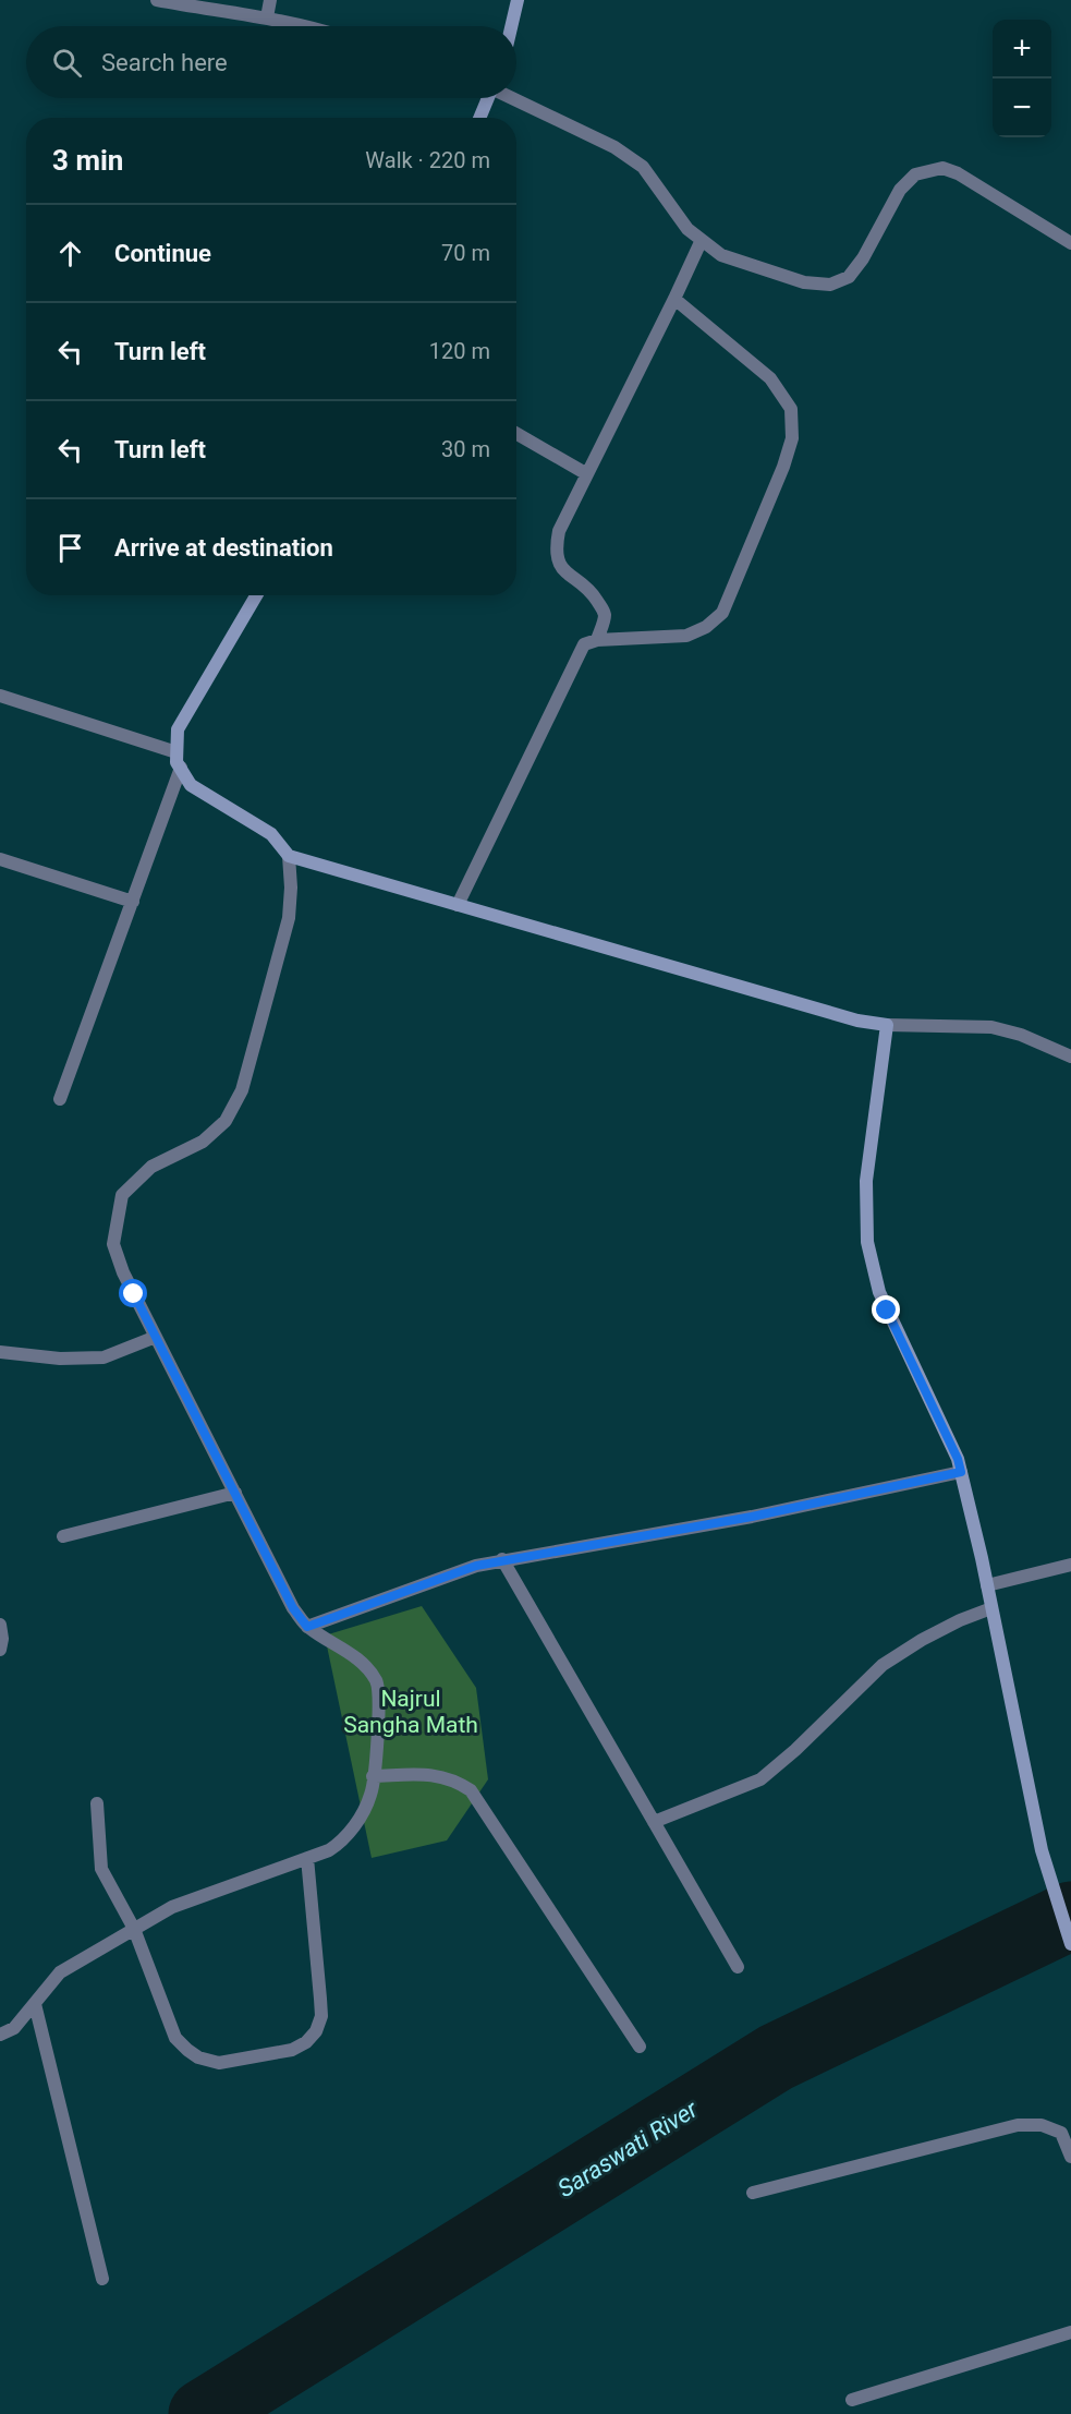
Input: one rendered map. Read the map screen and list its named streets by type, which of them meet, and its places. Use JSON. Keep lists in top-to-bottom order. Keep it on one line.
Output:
{"water":["Saraswati River"],"parks":["Najrul Sangha Math"],"page":{"map_buttons":["+","−"],"search":"Search here","heading":["3 min","Walk · 220 m"],"list":[["Continue","70 m"],["Turn left","120 m"],["Turn left","30 m"],"Arrive at destination"]}}
